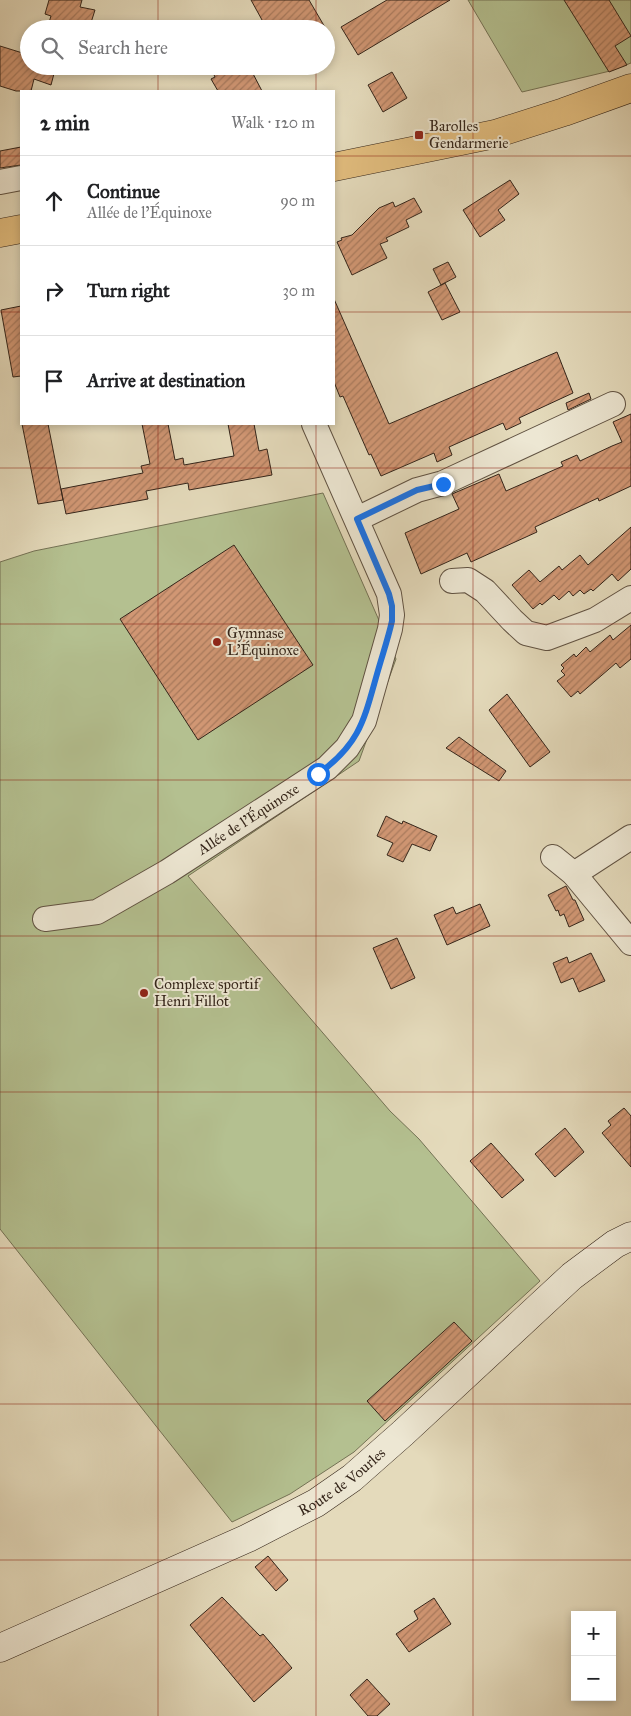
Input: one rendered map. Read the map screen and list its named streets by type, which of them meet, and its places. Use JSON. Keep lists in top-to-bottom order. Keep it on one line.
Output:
{"streets":{"street":["Allée de l'Équinoxe","Route de Vourles"]},"places":{"transit":["Barolles Gendarmerie"],"other":["Gymnase L'Équinoxe","Complexe sportif Henri Fillot"]},"page":{"search":"Search here","heading":["2 min","Walk · 120 m"],"list":[["Continue","Allée de l'Équinoxe","90 m"],["Turn right","30 m"],"Arrive at destination"],"map_buttons":["+","−"]}}
